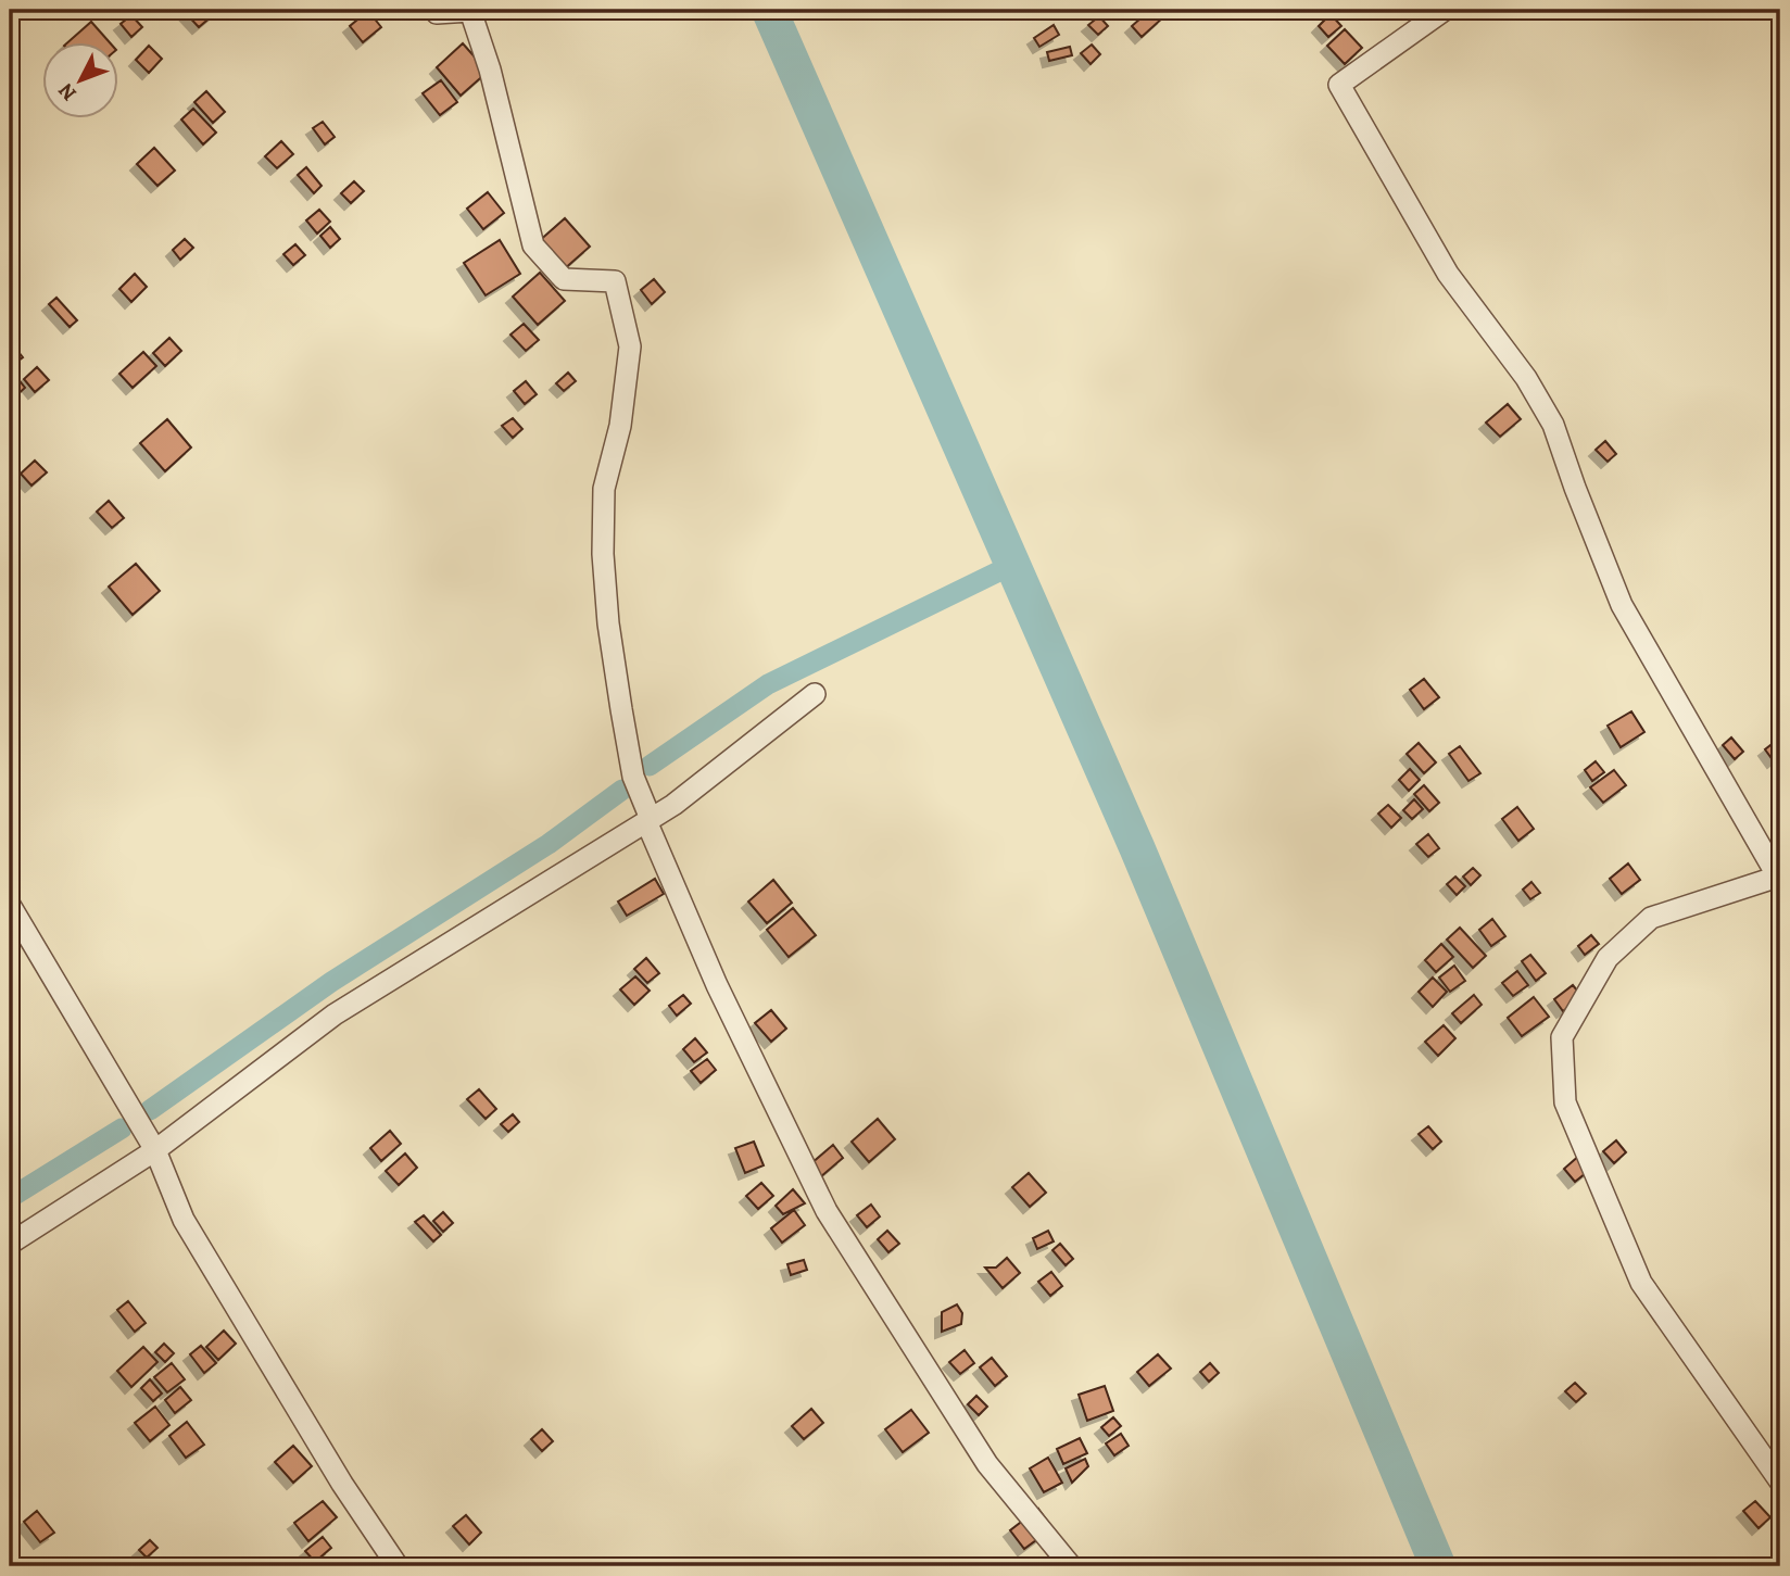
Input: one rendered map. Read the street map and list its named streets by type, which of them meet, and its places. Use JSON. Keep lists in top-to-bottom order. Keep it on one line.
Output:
{"north":"bottom left"}
